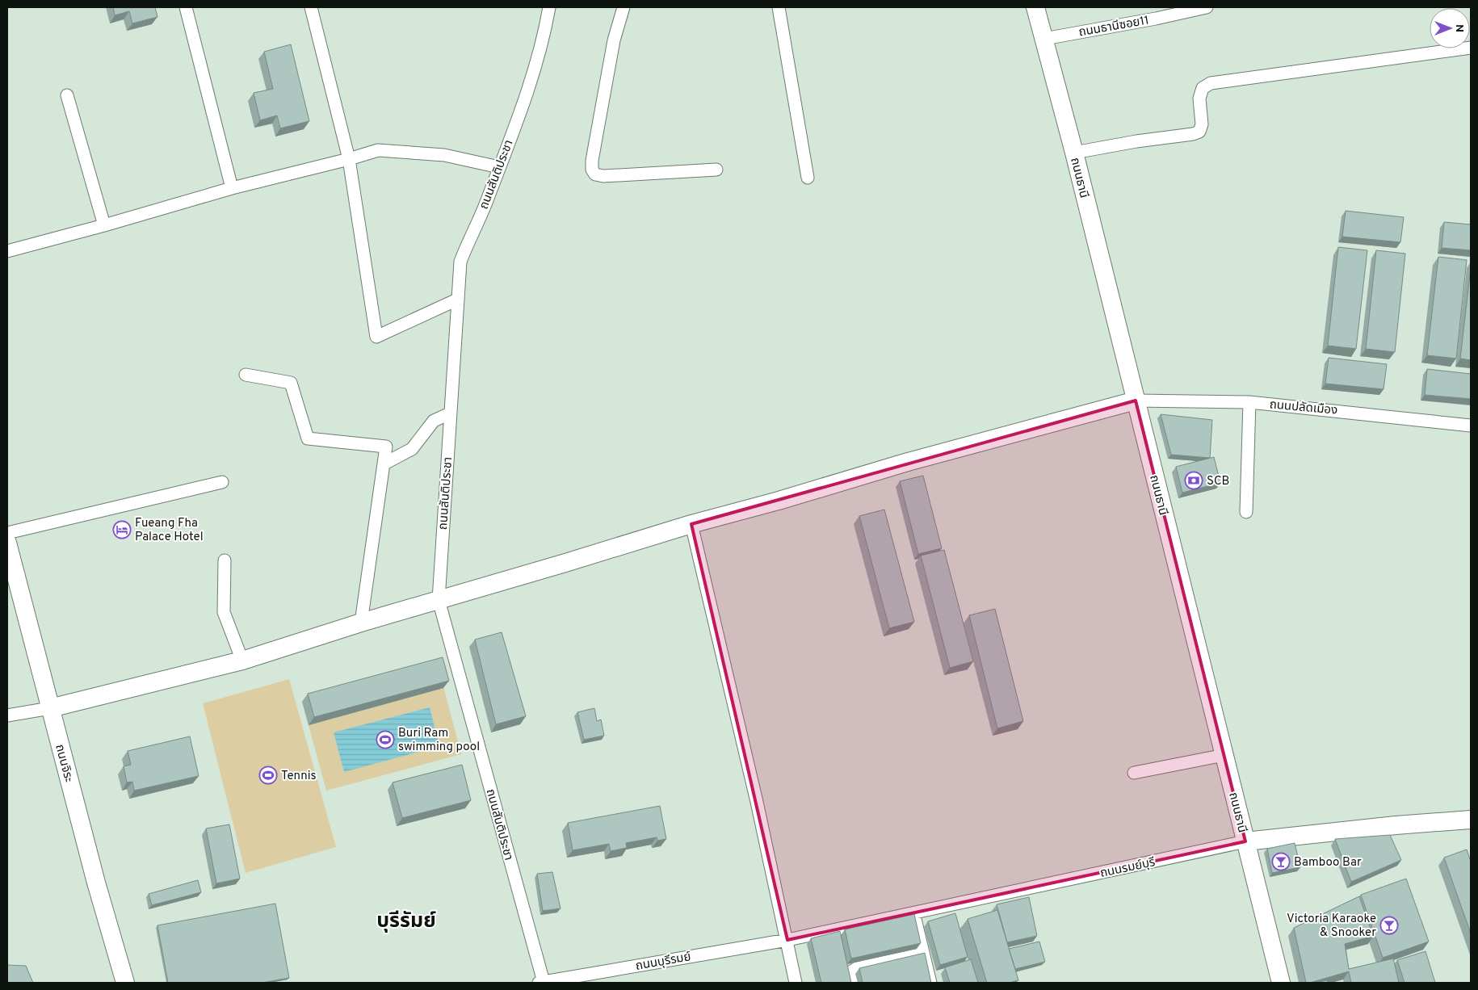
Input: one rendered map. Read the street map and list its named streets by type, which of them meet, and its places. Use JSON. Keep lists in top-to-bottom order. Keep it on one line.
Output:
{"streets":{"street":["ถนนธานีซอย11","ถนนสันติประชา","ถนนธานี","ถนนปลัดเมือง","ถนนจิระ","ถนนรมย์บุรี","ถนนบุรีรมย์"]},"crossings":[["ถนนธานีซอย11","ถนนธานี"],["ถนนสันติประชา","ถนนบุรีรมย์"],["ถนนธานี","ถนนปลัดเมือง"],["ถนนธานี","ถนนรมย์บุรี"],["ถนนรมย์บุรี","ถนนบุรีรมย์"]],"districts":["บุรีรัมย์"],"places":{"bank":["SCB"],"hotel":["Fueang Fha Palace Hotel"],"sports":["Buri Ram swimming pool","Tennis"],"bar":["Bamboo Bar","Victoria Karaoke & Snooker"]},"north":"right"}
